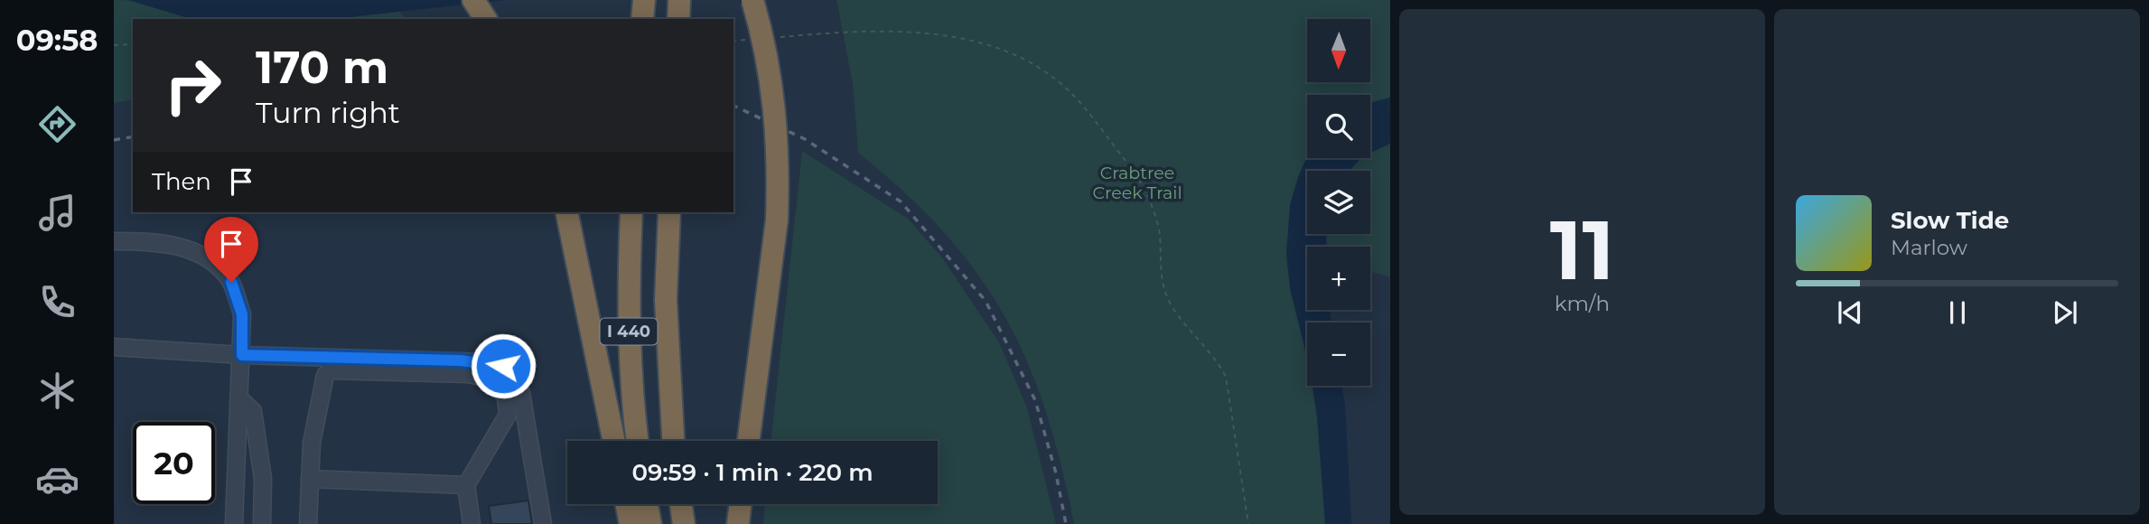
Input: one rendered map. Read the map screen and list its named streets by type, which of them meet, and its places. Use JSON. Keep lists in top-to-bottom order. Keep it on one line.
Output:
{"streets":{"highway":["I 440"]},"parks":["Crabtree Creek Trail"],"north":"bottom","page":{"tabs":"09:58","tile":["11","km/h"],"map_buttons":["+","−"],"turn":["170 m","Turn right"],"then":"Then","song":["Slow Tide","Marlow"],"limit":"20","trip":"09:59 · 1 min · 220 m"}}
